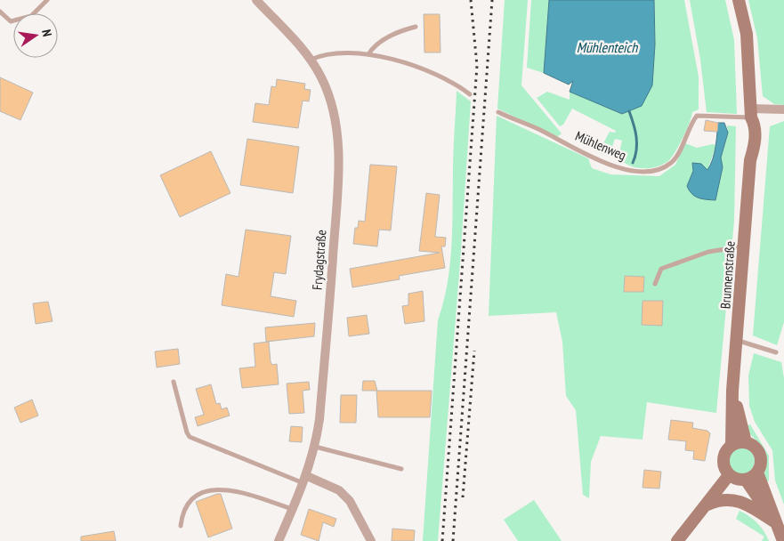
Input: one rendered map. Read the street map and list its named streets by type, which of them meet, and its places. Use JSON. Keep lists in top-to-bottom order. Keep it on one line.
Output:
{"streets":{"street":["Frydagstraße","Brunnenstraße"],"lane":["Mühlenweg"]},"crossings":[["Mühlenweg","Brunnenstraße"]],"water":["Mühlenteich"],"north":"right"}
